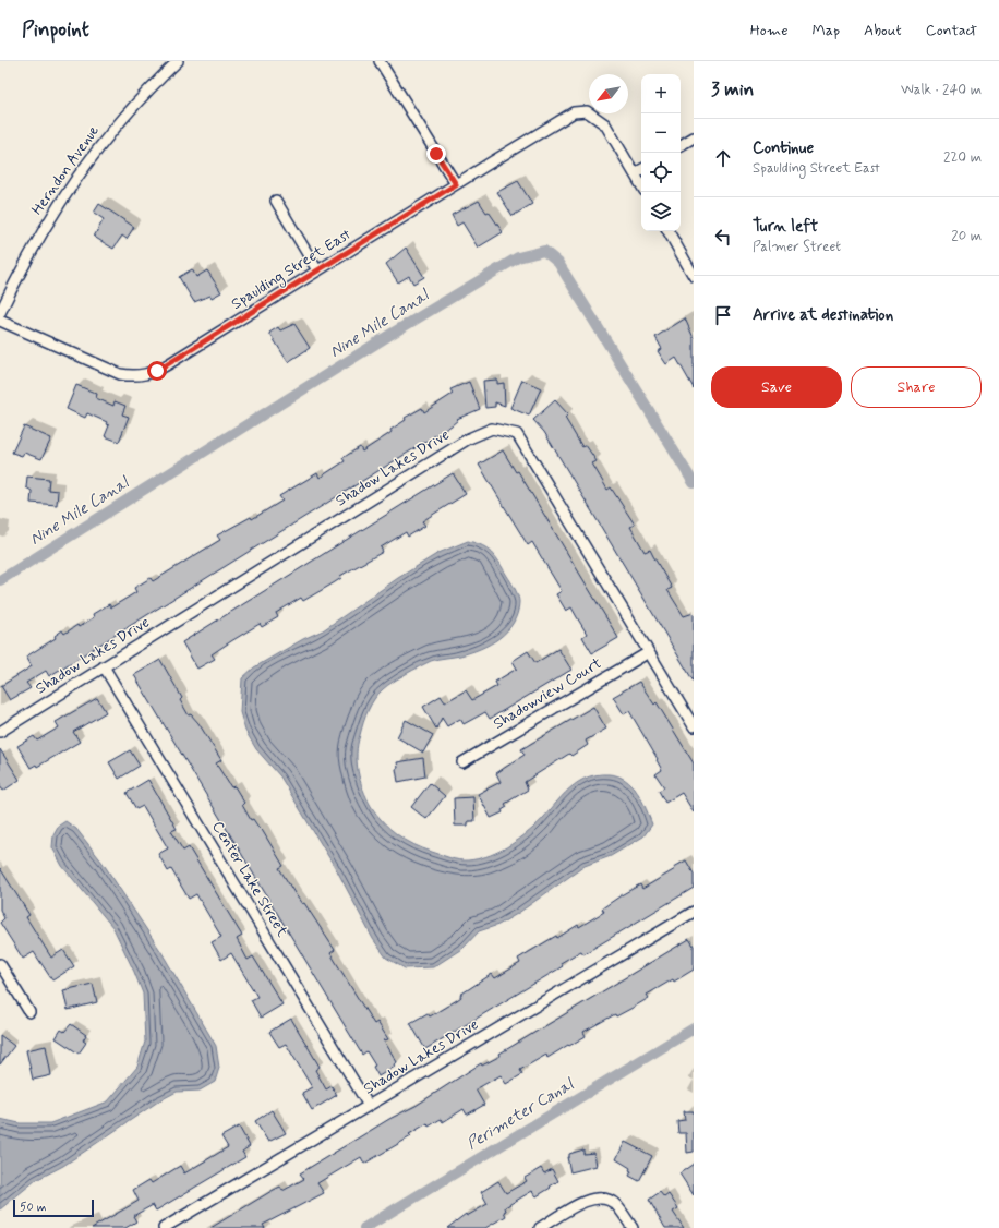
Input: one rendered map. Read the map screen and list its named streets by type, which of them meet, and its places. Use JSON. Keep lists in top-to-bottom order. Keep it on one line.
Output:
{"streets":{"street":["Herndon Avenue","Spaulding Street East","Shadow Lakes Drive","Shadowview Court","Center Lake Street"]},"crossings":[["Shadow Lakes Drive","Shadowview Court"],["Shadow Lakes Drive","Center Lake Street"]],"water":["Nine Mile Canal","Perimeter Canal"],"scale_bar":"50 m","north":"bottom left","page":{"header":"Pinpoint","nav":["Home","Map","About","Contact"],"heading":["3 min","Walk · 240 m"],"map_buttons":["+","−"],"list":[["Continue","Spaulding Street East","220 m"],["Turn left","Palmer Street","20 m"],"Arrive at destination"],"buttons":["Save","Share"],"scale":"50 m"}}
